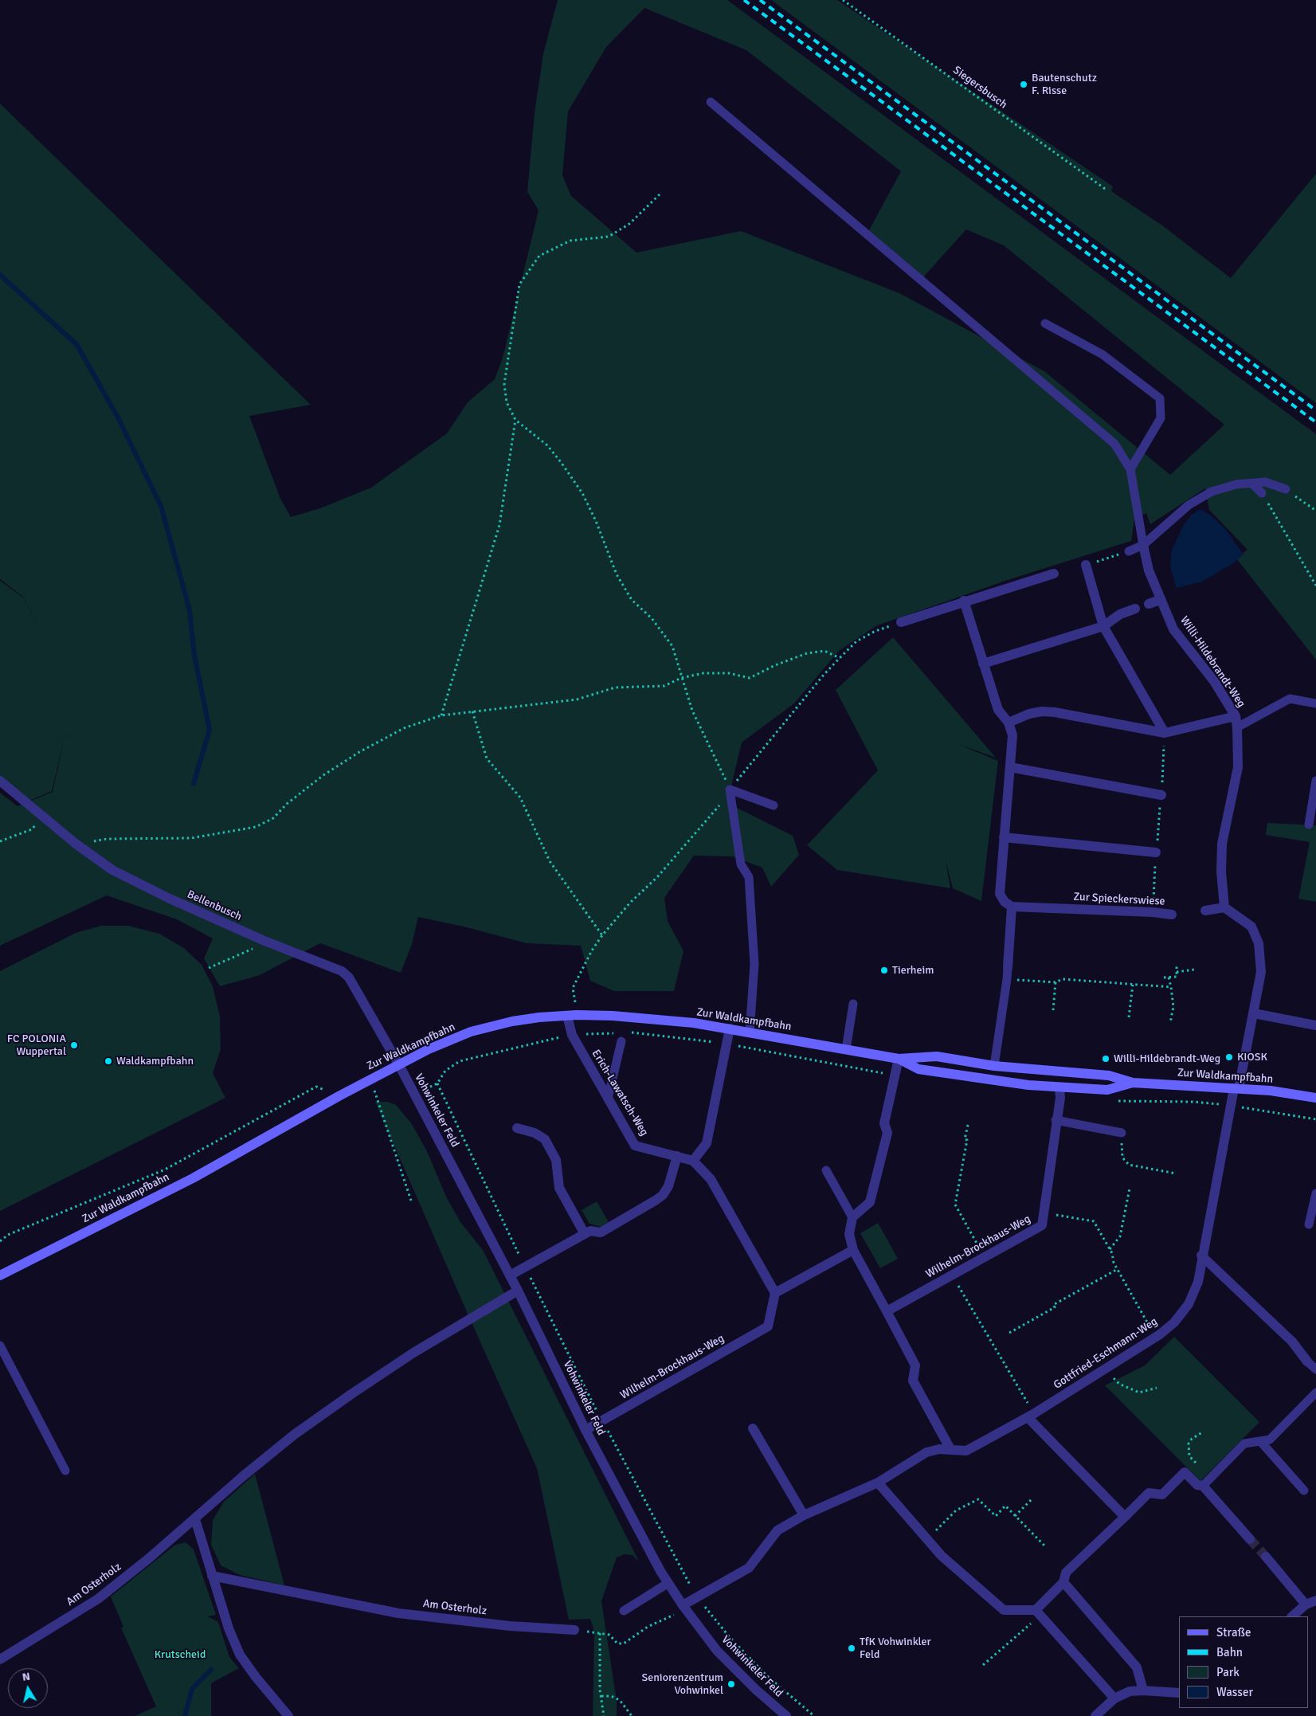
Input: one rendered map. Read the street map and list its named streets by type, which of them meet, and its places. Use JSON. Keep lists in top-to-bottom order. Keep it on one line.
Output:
{"streets":{"main road":["Zur Waldkampfbahn"],"street":["Willi-Hildebrandt-Weg","Zur Spieckerswiese","Bellenbusch","Erich-Lawatsch-Weg","Vohwinkeler Feld","Wilhelm-Brockhaus-Weg","Gottfried-Eschmann-Weg","Am Osterholz"],"path":["Siegersbusch"]},"crossings":[["Bellenbusch","Zur Waldkampfbahn"],["Bellenbusch","Vohwinkeler Feld"],["Zur Waldkampfbahn","Erich-Lawatsch-Weg"],["Zur Waldkampfbahn","Vohwinkeler Feld"],["Zur Waldkampfbahn","Wilhelm-Brockhaus-Weg"],["Zur Waldkampfbahn","Gottfried-Eschmann-Weg"],["Erich-Lawatsch-Weg","Wilhelm-Brockhaus-Weg"],["Vohwinkeler Feld","Wilhelm-Brockhaus-Weg"],["Vohwinkeler Feld","Gottfried-Eschmann-Weg"],["Vohwinkeler Feld","Am Osterholz"]],"parks":["Krutscheid"],"places":["Bautenschutz F. Risse","Tierheim","FC POLONIA Wuppertal","KIOSK","Willi-Hildebrandt-Weg","Waldkampfbahn","TfK Vohwinkler Feld","Seniorenzentrum Vohwinkel"],"legend":["Straße","Bahn","Park","Wasser"],"north":"top"}
